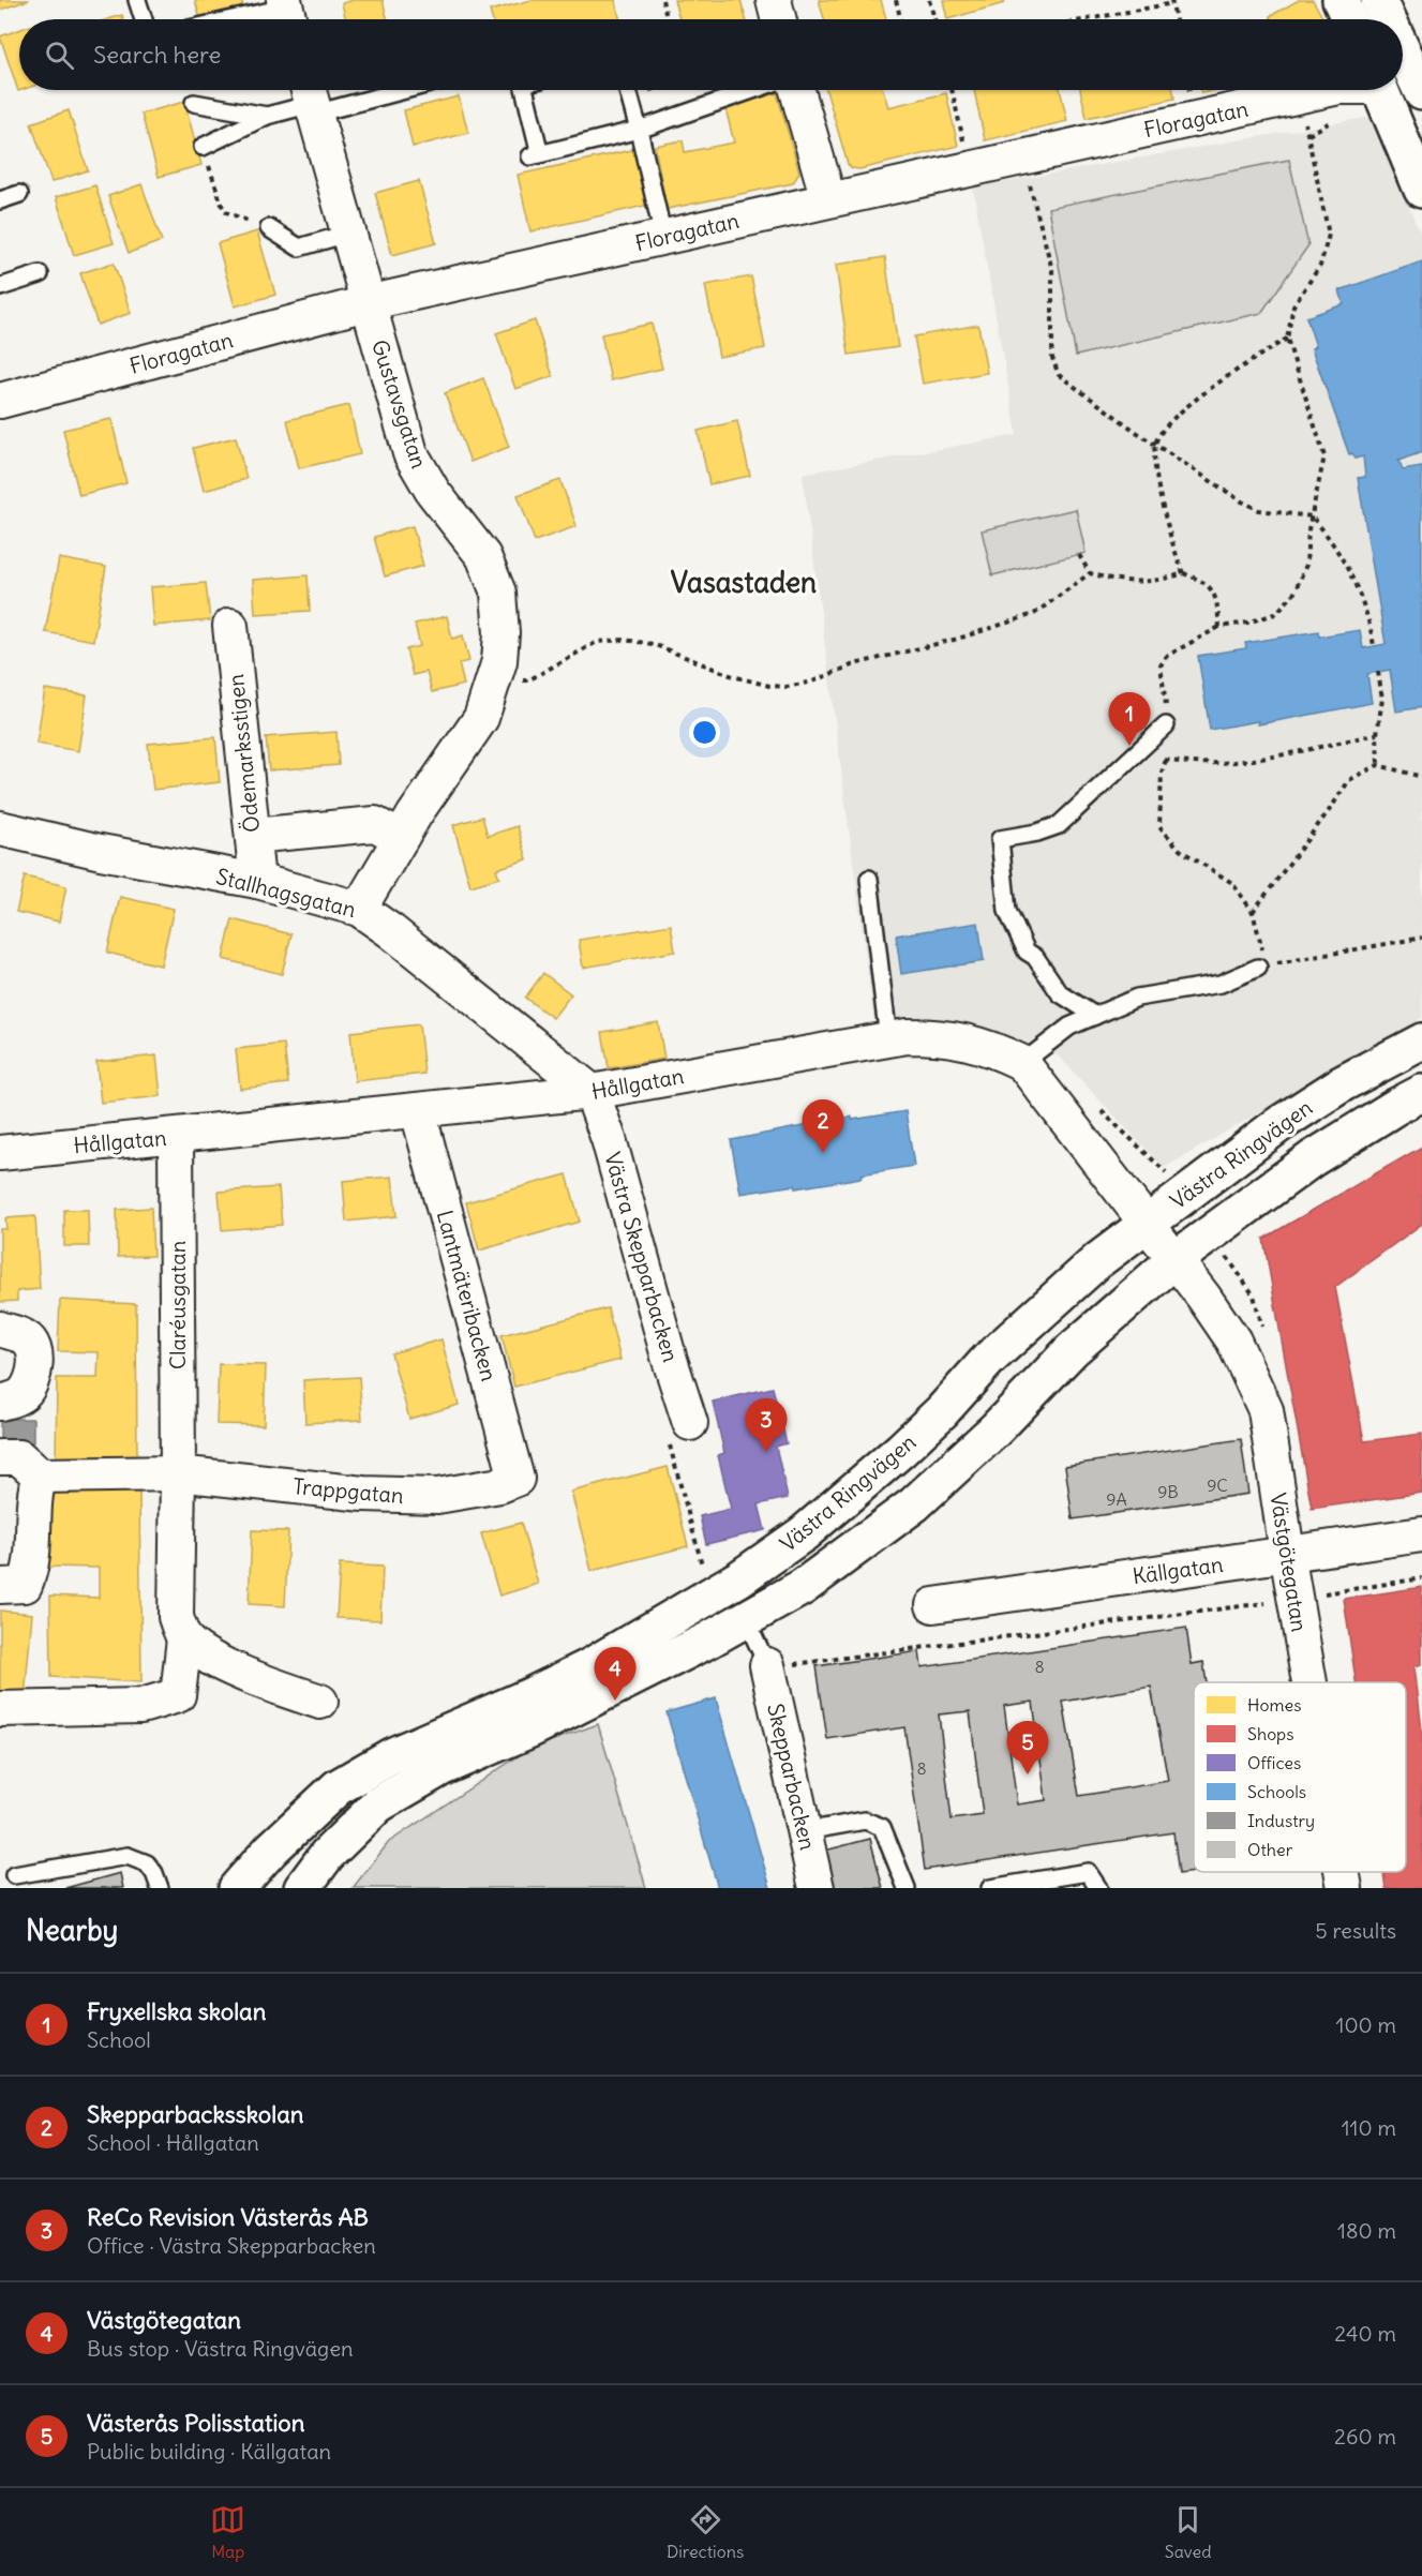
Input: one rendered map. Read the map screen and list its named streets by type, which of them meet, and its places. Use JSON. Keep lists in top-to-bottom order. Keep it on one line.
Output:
{"streets":{"main road":["Västra Ringvägen"],"street":["Floragatan","Gustavsgatan","Ödemarksstigen","Stallhagsgatan","Hållgatan","Västra Skepparbacken","Lantmäteribacken","Claréusgatan","Trappgatan","Västgötegatan","Källgatan","Skepparbacken"]},"crossings":[["Floragatan","Gustavsgatan"],["Gustavsgatan","Stallhagsgatan"],["Ödemarksstigen","Stallhagsgatan"],["Stallhagsgatan","Hållgatan"],["Stallhagsgatan","Västra Skepparbacken"],["Hållgatan","Västra Ringvägen"],["Hållgatan","Västra Skepparbacken"],["Hållgatan","Lantmäteribacken"],["Hållgatan","Claréusgatan"],["Hållgatan","Västgötegatan"],["Västra Ringvägen","Västgötegatan"],["Lantmäteribacken","Trappgatan"],["Claréusgatan","Trappgatan"],["Västgötegatan","Källgatan"]],"districts":["Vasastaden"],"house_numbers":["9C","9B","9A","8","8"],"legend":["Homes","Shops","Offices","Schools","Industry","Other"],"page":{"search":"Search here","pins":["1","2","3","4","5"],"heading":["Nearby","5 results"],"list":[{"mark":"1","name":"Fryxellska skolan","note":"School","value":"100 m"},{"mark":"2","name":"Skepparbacksskolan","note":"School · Hållgatan","value":"110 m"},{"mark":"3","name":"ReCo Revision Västerås AB","note":"Office · Västra Skepparbacken","value":"180 m"},{"mark":"4","name":"Västgötegatan","note":"Bus stop · Västra Ringvägen","value":"240 m"},{"mark":"5","name":"Västerås Polisstation","note":"Public building · Källgatan","value":"260 m"}],"nav":["Map","Directions","Saved"]}}
